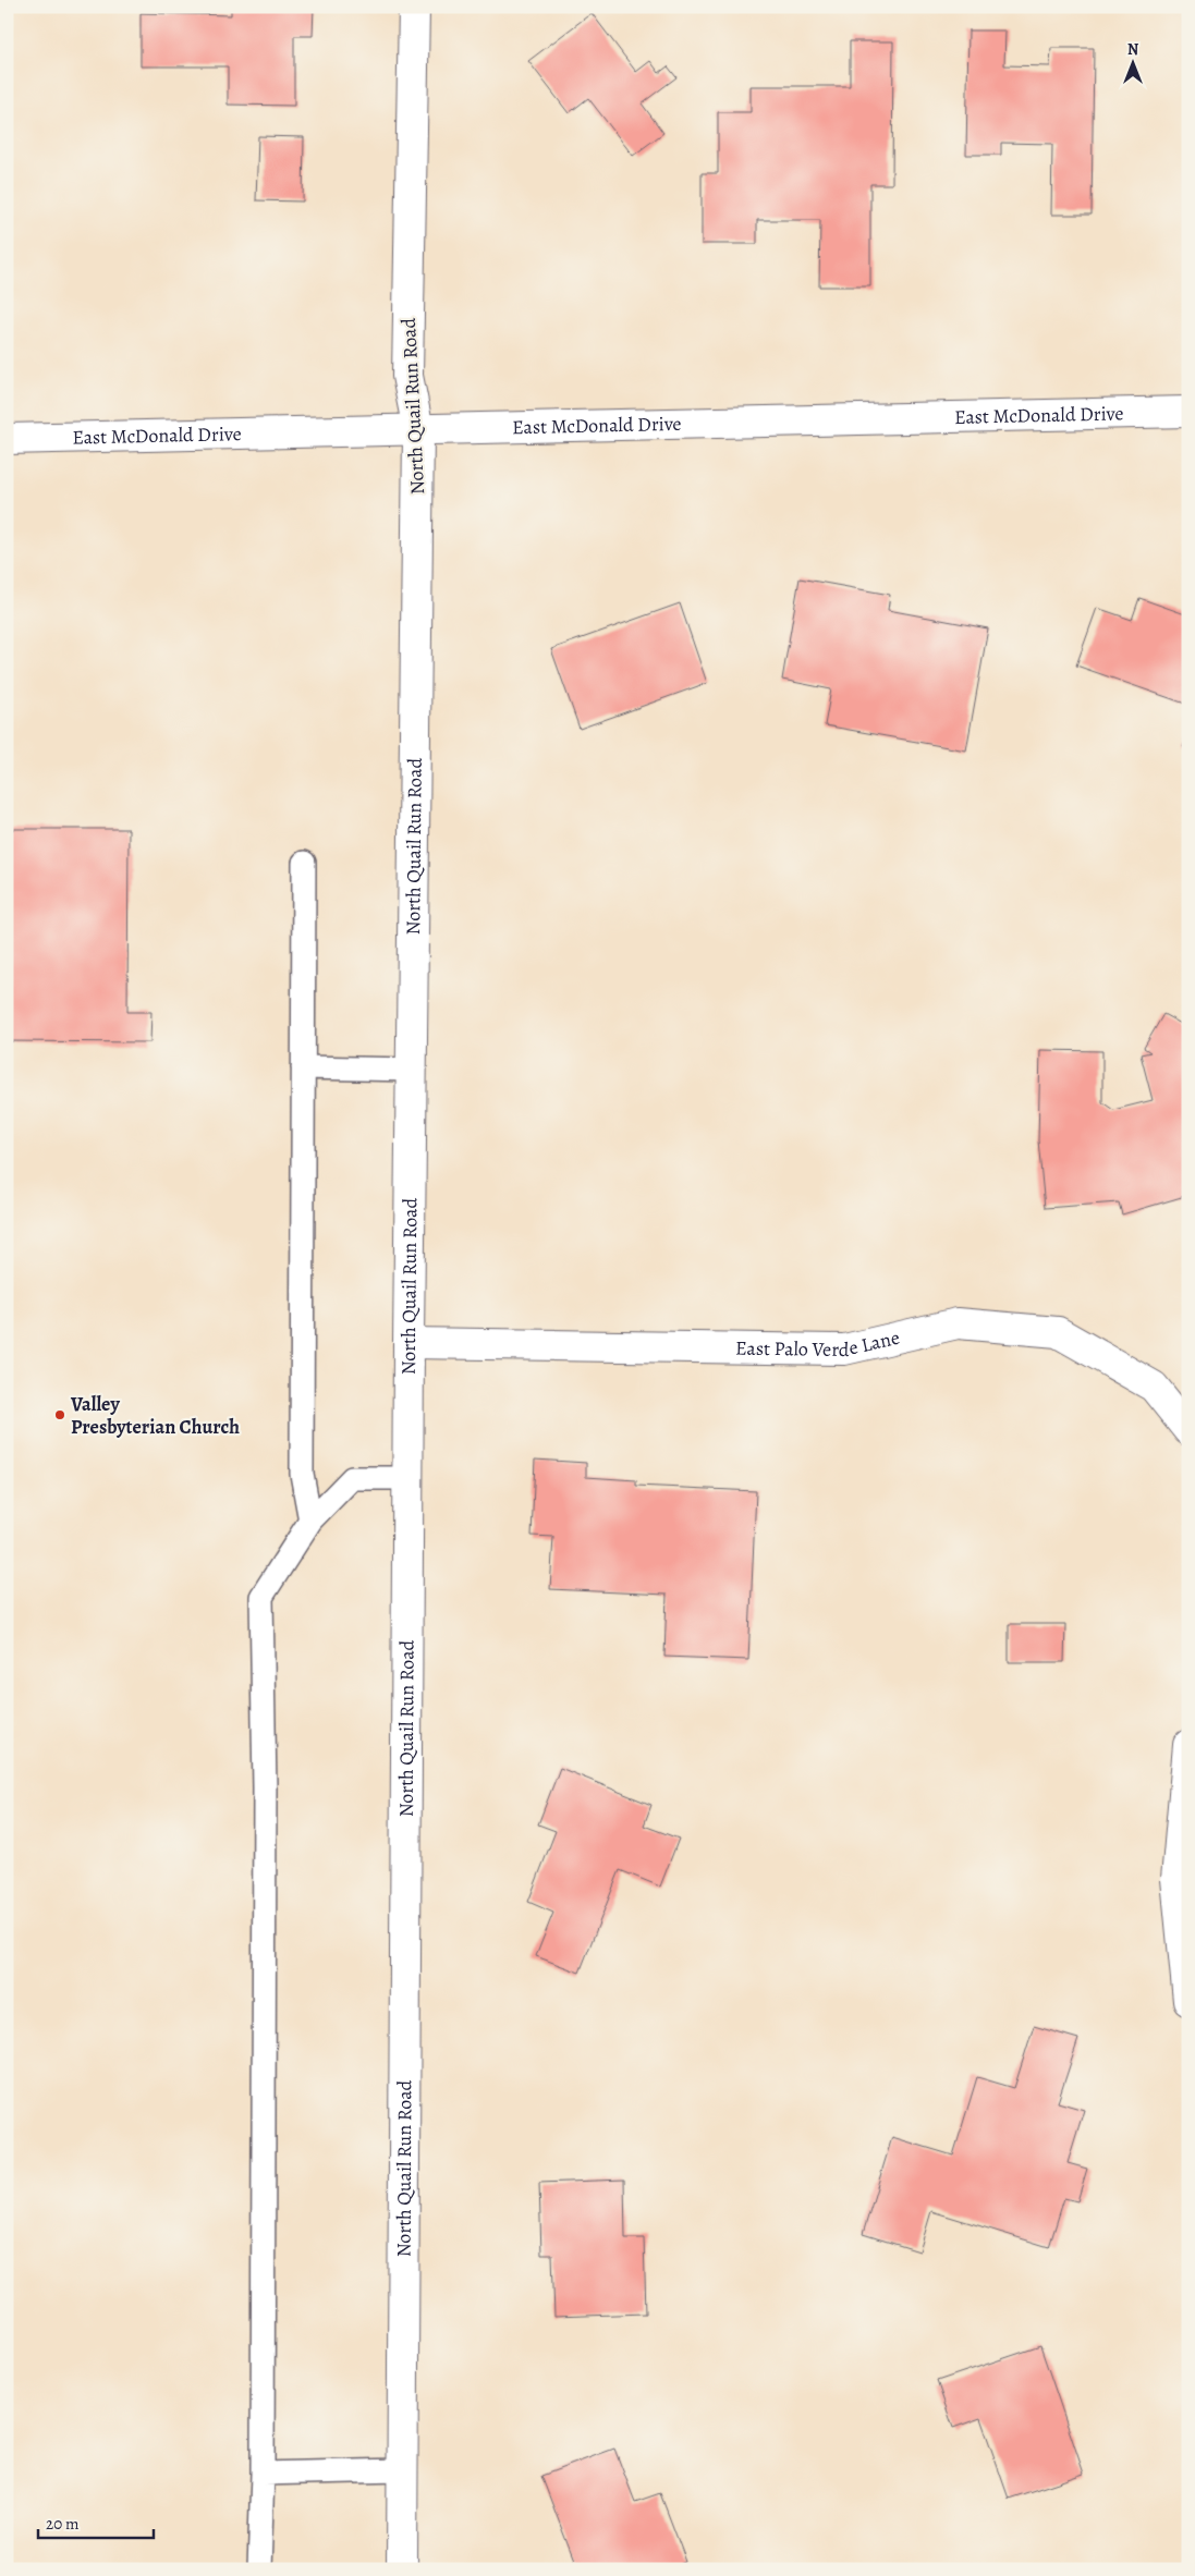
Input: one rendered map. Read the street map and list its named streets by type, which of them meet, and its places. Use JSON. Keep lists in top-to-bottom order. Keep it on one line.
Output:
{"streets":{"street":["North Quail Run Road","East McDonald Drive","East Palo Verde Lane"]},"crossings":[["North Quail Run Road","East McDonald Drive"],["North Quail Run Road","East Palo Verde Lane"]],"places":["Valley Presbyterian Church"],"scale_bar":"20 m","north":"top"}
